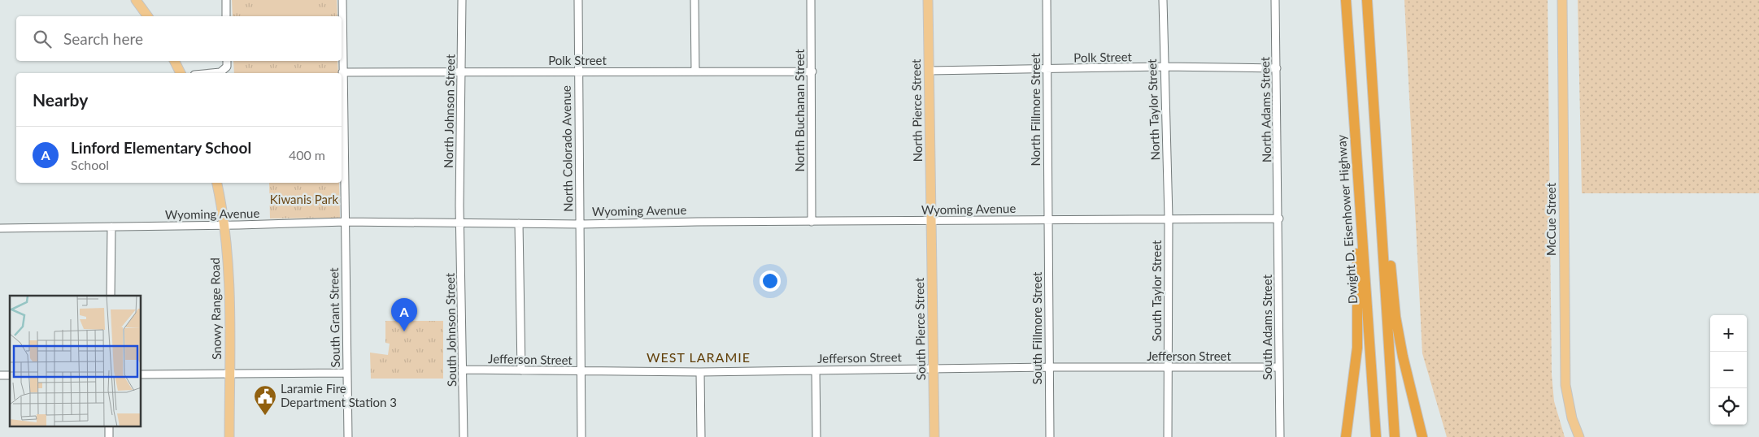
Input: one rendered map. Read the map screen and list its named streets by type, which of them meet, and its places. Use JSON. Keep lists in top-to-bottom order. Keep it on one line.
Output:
{"streets":{"highway":["Dwight D. Eisenhower Highway"],"main road":["North Pierce Street","McCue Street","Snowy Range Road","South Pierce Street"],"street":["Polk Street","North Fillmore Street","North Taylor Street","North Adams Street","North Buchanan Street","North Johnson Street","North Colorado Avenue","Wyoming Avenue","South Taylor Street","South Grant Street","South Adams Street","South Fillmore Street","South Johnson Street","Jefferson Street"]},"crossings":[["Polk Street","North Fillmore Street"],["Polk Street","North Taylor Street"],["Polk Street","North Adams Street"],["Polk Street","North Buchanan Street"],["Polk Street","North Pierce Street"],["Polk Street","North Johnson Street"],["Polk Street","North Colorado Avenue"],["Polk Street","South Grant Street"],["North Fillmore Street","Wyoming Avenue"],["North Fillmore Street","South Fillmore Street"],["North Taylor Street","Wyoming Avenue"],["North Taylor Street","South Taylor Street"],["North Adams Street","Wyoming Avenue"],["North Adams Street","South Adams Street"],["North Buchanan Street","Wyoming Avenue"],["North Pierce Street","Wyoming Avenue"],["North Pierce Street","South Pierce Street"],["North Johnson Street","Wyoming Avenue"],["North Johnson Street","South Johnson Street"],["North Colorado Avenue","Wyoming Avenue"],["North Colorado Avenue","Jefferson Street"],["Wyoming Avenue","South Taylor Street"],["Wyoming Avenue","Snowy Range Road"],["Wyoming Avenue","South Grant Street"],["Wyoming Avenue","South Adams Street"],["Wyoming Avenue","South Fillmore Street"],["Wyoming Avenue","South Pierce Street"],["Wyoming Avenue","South Johnson Street"],["South Taylor Street","Jefferson Street"],["South Adams Street","Jefferson Street"],["South Fillmore Street","Jefferson Street"],["South Pierce Street","Jefferson Street"],["South Johnson Street","Jefferson Street"]],"districts":["WEST LARAMIE"],"parks":["Kiwanis Park"],"places":{"public building":["Laramie Fire Department Station 3"]},"page":{"search":"Search here","heading":"Nearby","list":[{"mark":"A","name":"Linford Elementary School","note":"School","value":"400 m"}],"pins":"A","map_buttons":["+","−"]}}
